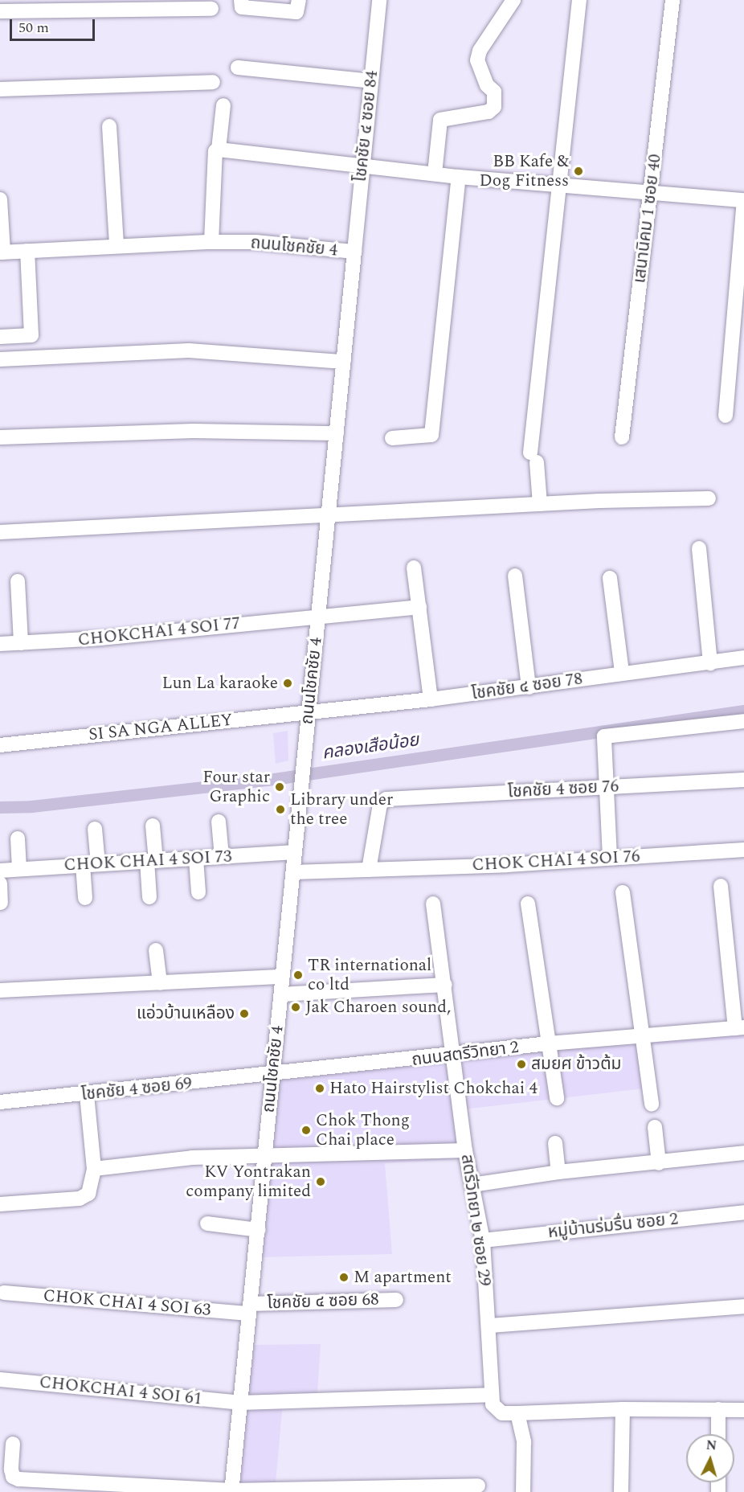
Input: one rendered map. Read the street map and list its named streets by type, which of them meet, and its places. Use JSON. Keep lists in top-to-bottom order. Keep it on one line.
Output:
{"streets":{"street":["โชคชัย ๔ ซอย 84","เสนานิคม 1 ซอย 40","ถนนโชคชัย 4","CHOKCHAI 4 SOI 77","โชคชัย ๔ ซอย 78","SI SA NGA ALLEY","โชคชัย 4 ซอย 76","CHOK CHAI 4 SOI 73","CHOK CHAI 4 SOI 76","ถนนสตรีวิทยา 2","โชคชัย 4 ซอย 69","สตรีวิทยา ๒ ซอย 29","หมู่บ้านร่มรื่น ซอย 2","โชคชัย ๔ ซอย 68","CHOK CHAI 4 SOI 63","CHOKCHAI 4 SOI 61"]},"crossings":[["โชคชัย ๔ ซอย 84","ถนนโชคชัย 4"],["ถนนโชคชัย 4","CHOKCHAI 4 SOI 77"],["ถนนโชคชัย 4","โชคชัย ๔ ซอย 78"],["ถนนโชคชัย 4","SI SA NGA ALLEY"],["ถนนโชคชัย 4","CHOK CHAI 4 SOI 73"],["ถนนโชคชัย 4","CHOK CHAI 4 SOI 76"],["ถนนโชคชัย 4","ถนนสตรีวิทยา 2"],["ถนนโชคชัย 4","โชคชัย 4 ซอย 69"],["ถนนโชคชัย 4","โชคชัย ๔ ซอย 68"],["ถนนโชคชัย 4","CHOK CHAI 4 SOI 63"],["ถนนโชคชัย 4","CHOKCHAI 4 SOI 61"],["โชคชัย ๔ ซอย 78","SI SA NGA ALLEY"],["โชคชัย 4 ซอย 76","CHOK CHAI 4 SOI 76"],["ถนนสตรีวิทยา 2","โชคชัย 4 ซอย 69"],["ถนนสตรีวิทยา 2","สตรีวิทยา ๒ ซอย 29"],["สตรีวิทยา ๒ ซอย 29","หมู่บ้านร่มรื่น ซอย 2"],["สตรีวิทยา ๒ ซอย 29","CHOKCHAI 4 SOI 61"],["โชคชัย ๔ ซอย 68","CHOK CHAI 4 SOI 63"]],"water":["คลองเสือน้อย"],"places":["BB Kafe & Dog Fitness","Lun La karaoke","Four star Graphic","Library under the tree","TR international co ltd","Jak Charoen sound,","แอ่วบ้านเหลือง","สมยศ ข้าวต้ม","Hato Hairstylist Chokchai 4","Chok Thong Chai place","KV Yontrakan company limited","M apartment"],"scale_bar":"50 m","north":"top"}
